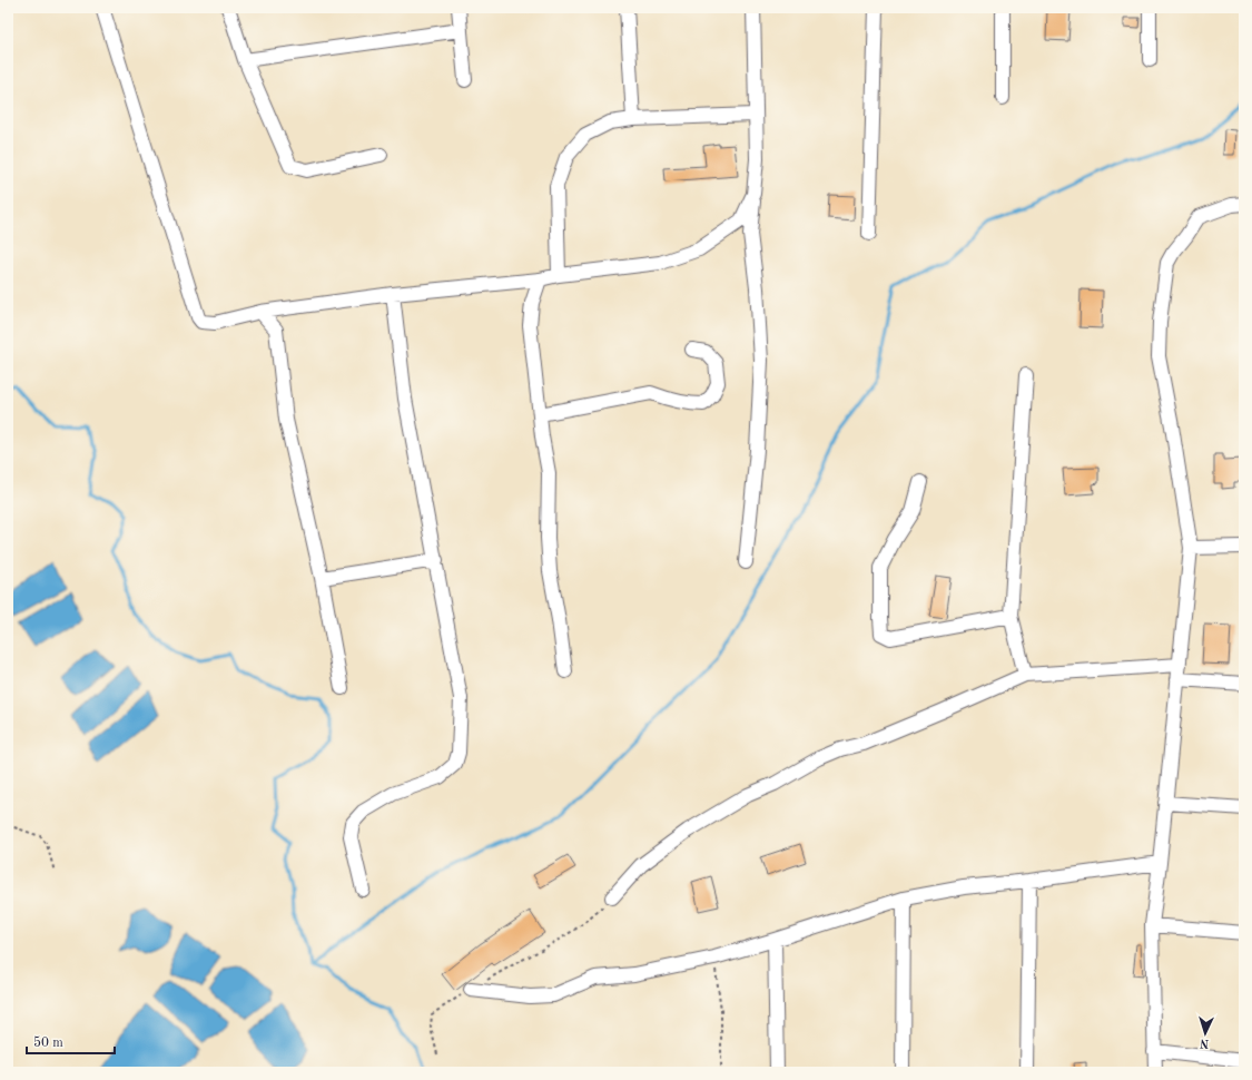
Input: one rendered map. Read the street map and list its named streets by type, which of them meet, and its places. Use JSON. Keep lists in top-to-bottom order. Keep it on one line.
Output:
{"scale_bar":"50 m","north":"bottom"}
